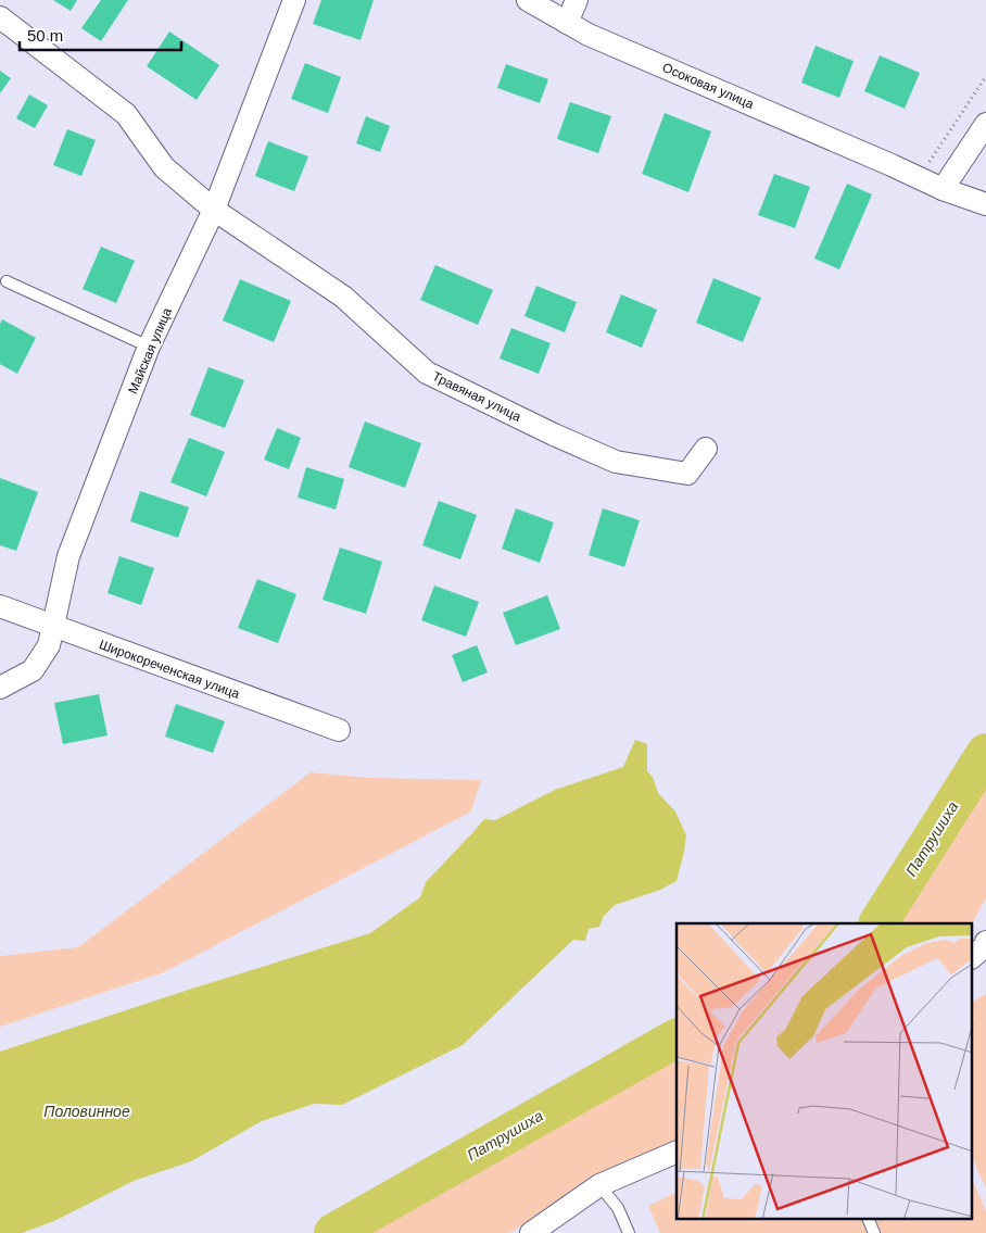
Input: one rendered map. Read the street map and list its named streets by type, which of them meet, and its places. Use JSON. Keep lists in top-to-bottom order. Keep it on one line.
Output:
{"streets":{"street":["Осоковая улица","Майская улица","Травяная улица","Широкореченская улица"]},"crossings":[["Майская улица","Травяная улица"],["Майская улица","Широкореченская улица"]],"water":["Патрушиха","Половинное"],"scale_bar":"50 m"}
